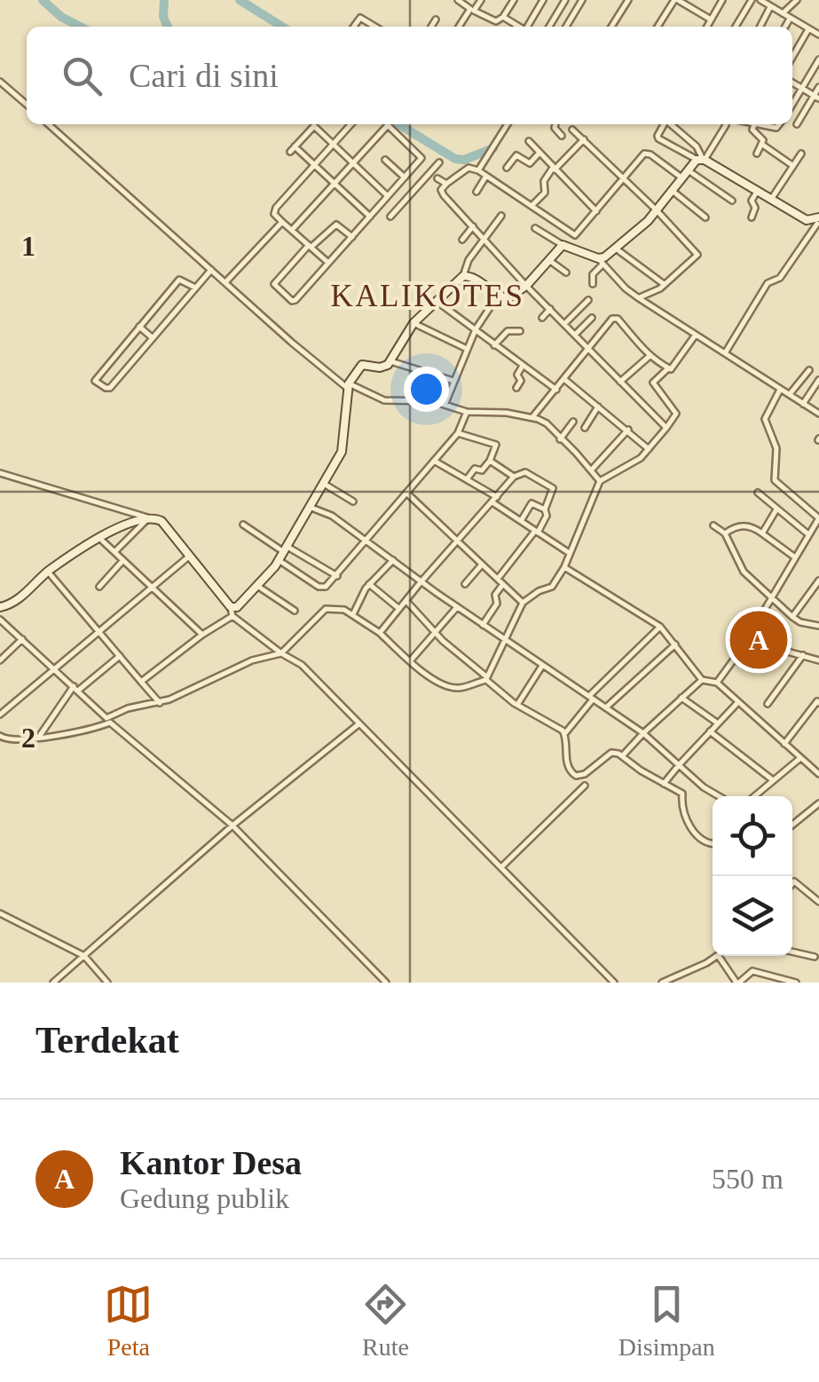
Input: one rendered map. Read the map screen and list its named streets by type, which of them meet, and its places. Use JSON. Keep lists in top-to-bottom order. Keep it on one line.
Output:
{"districts":["KALIKOTES"],"page":{"search":"Cari di sini","pins":"A","heading":"Terdekat","list":[{"mark":"A","name":"Kantor Desa","note":"Gedung publik","value":"550 m"}],"nav":["Peta","Rute","Disimpan"]},"grid":{"rows":["1","2"]}}
